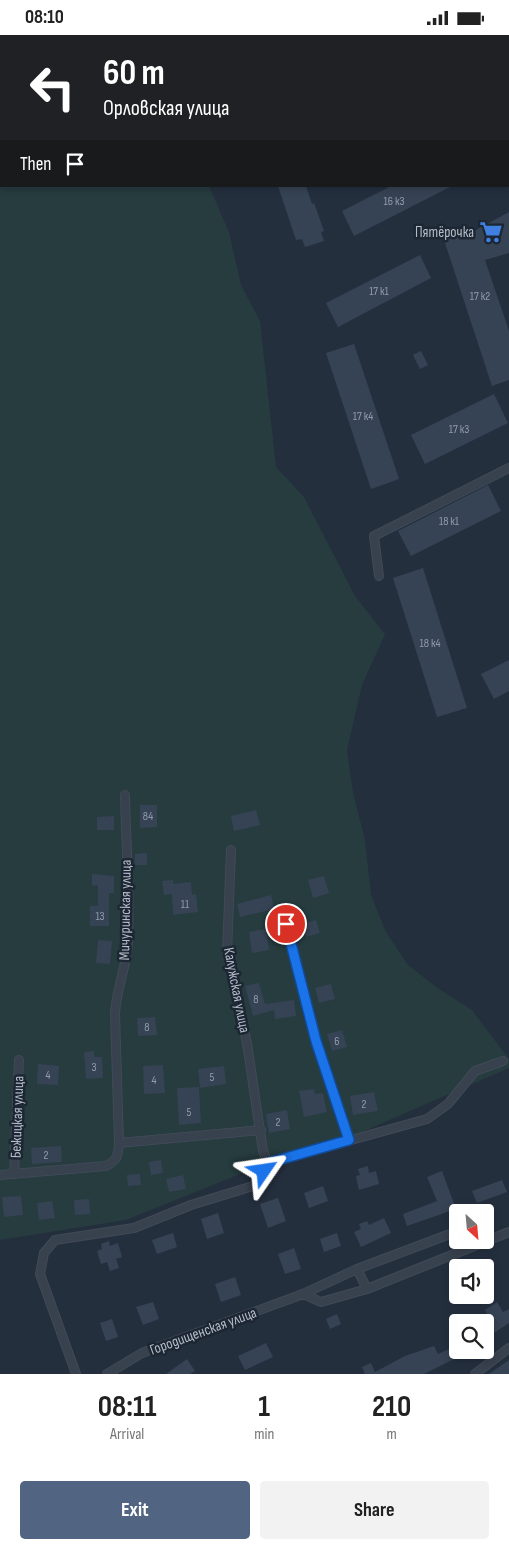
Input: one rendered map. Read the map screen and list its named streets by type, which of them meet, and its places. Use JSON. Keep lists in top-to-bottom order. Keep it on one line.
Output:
{"streets":{"street":["Мичуринская улица","Калужская улица","Бежицкая улица","Городищенская улица"]},"places":{"supermarket":["Пятёрочка"]},"house_numbers":["16 к3","17 к1","17 к2","17 к4","17 к3","18 к1","18 к4","84","11","13","8","8","6","3","4","5","4","2","5","2","2"],"north":"bottom right","page":{"status":"08:10","turn":["60 m","Орловская улица"],"then":"Then","eta":["08:11","Arrival","1","min","210","m"],"buttons":["Exit","Share"]}}
